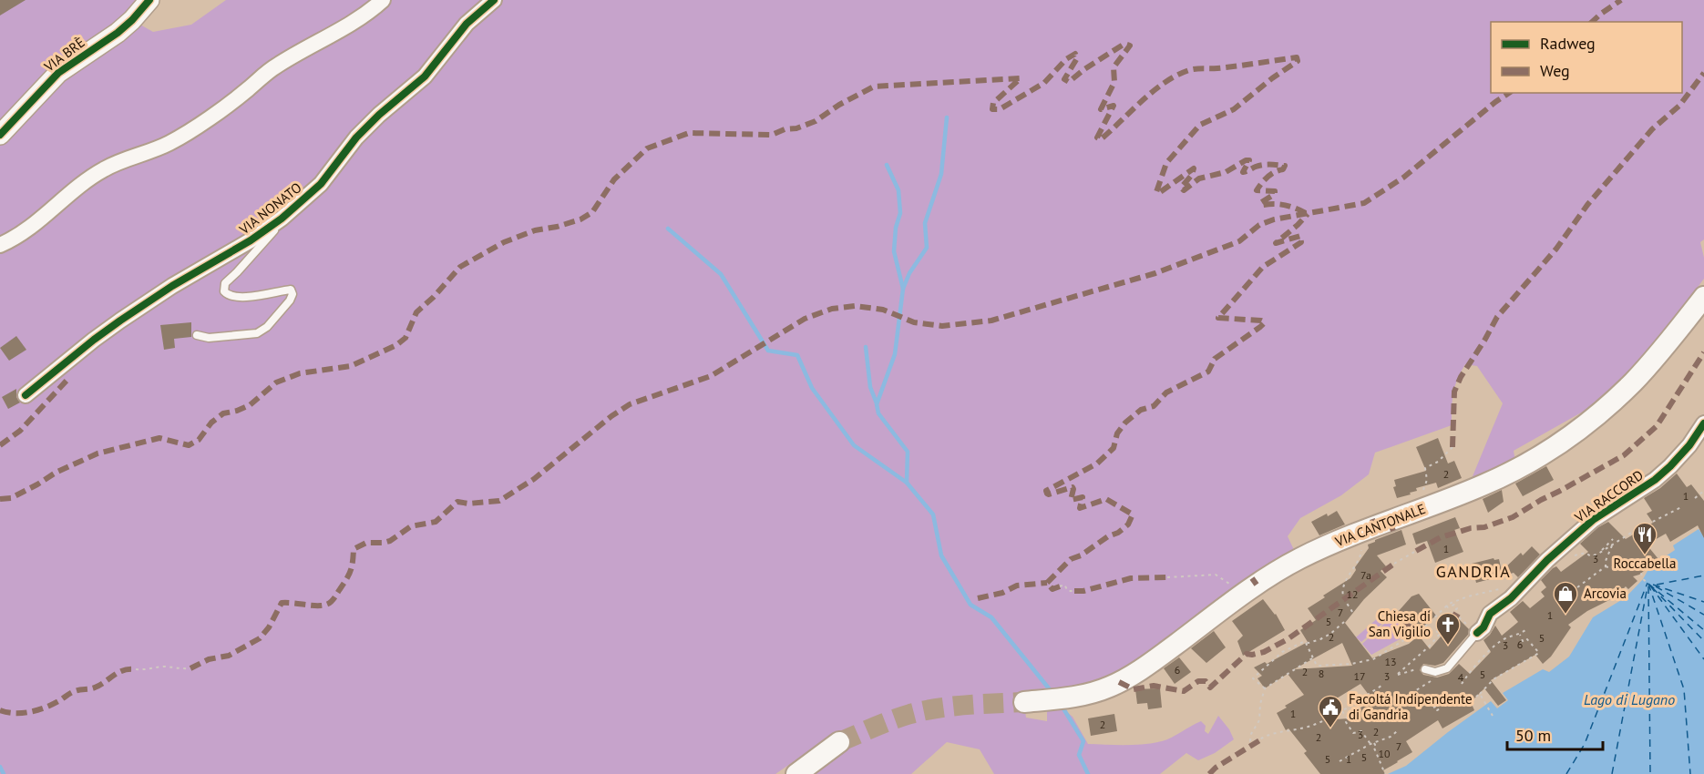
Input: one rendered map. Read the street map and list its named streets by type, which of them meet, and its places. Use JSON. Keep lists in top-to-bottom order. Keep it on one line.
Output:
{"streets":{"main road":["VIA CANTONALE"],"street":["VIA BRÈ","VIA NONATO","VIA RACCORD"]},"districts":["GANDRIA"],"water":["Lago di Lugano"],"places":{"restaurant":["Roccabella"],"shop":["Arcovia"],"church":["Chiesa di San Vigilio"],"public building":["Facoltá Indipendente di Gandria"]},"house_numbers":["2","1","1","3","7a","12","7","1","5","2","5","6","3","13","6","2","8","5","17","3","4","1","2","2","3","2","7","10","5","5","1"],"legend":["Radweg","Weg"],"scale_bar":"50 m"}
